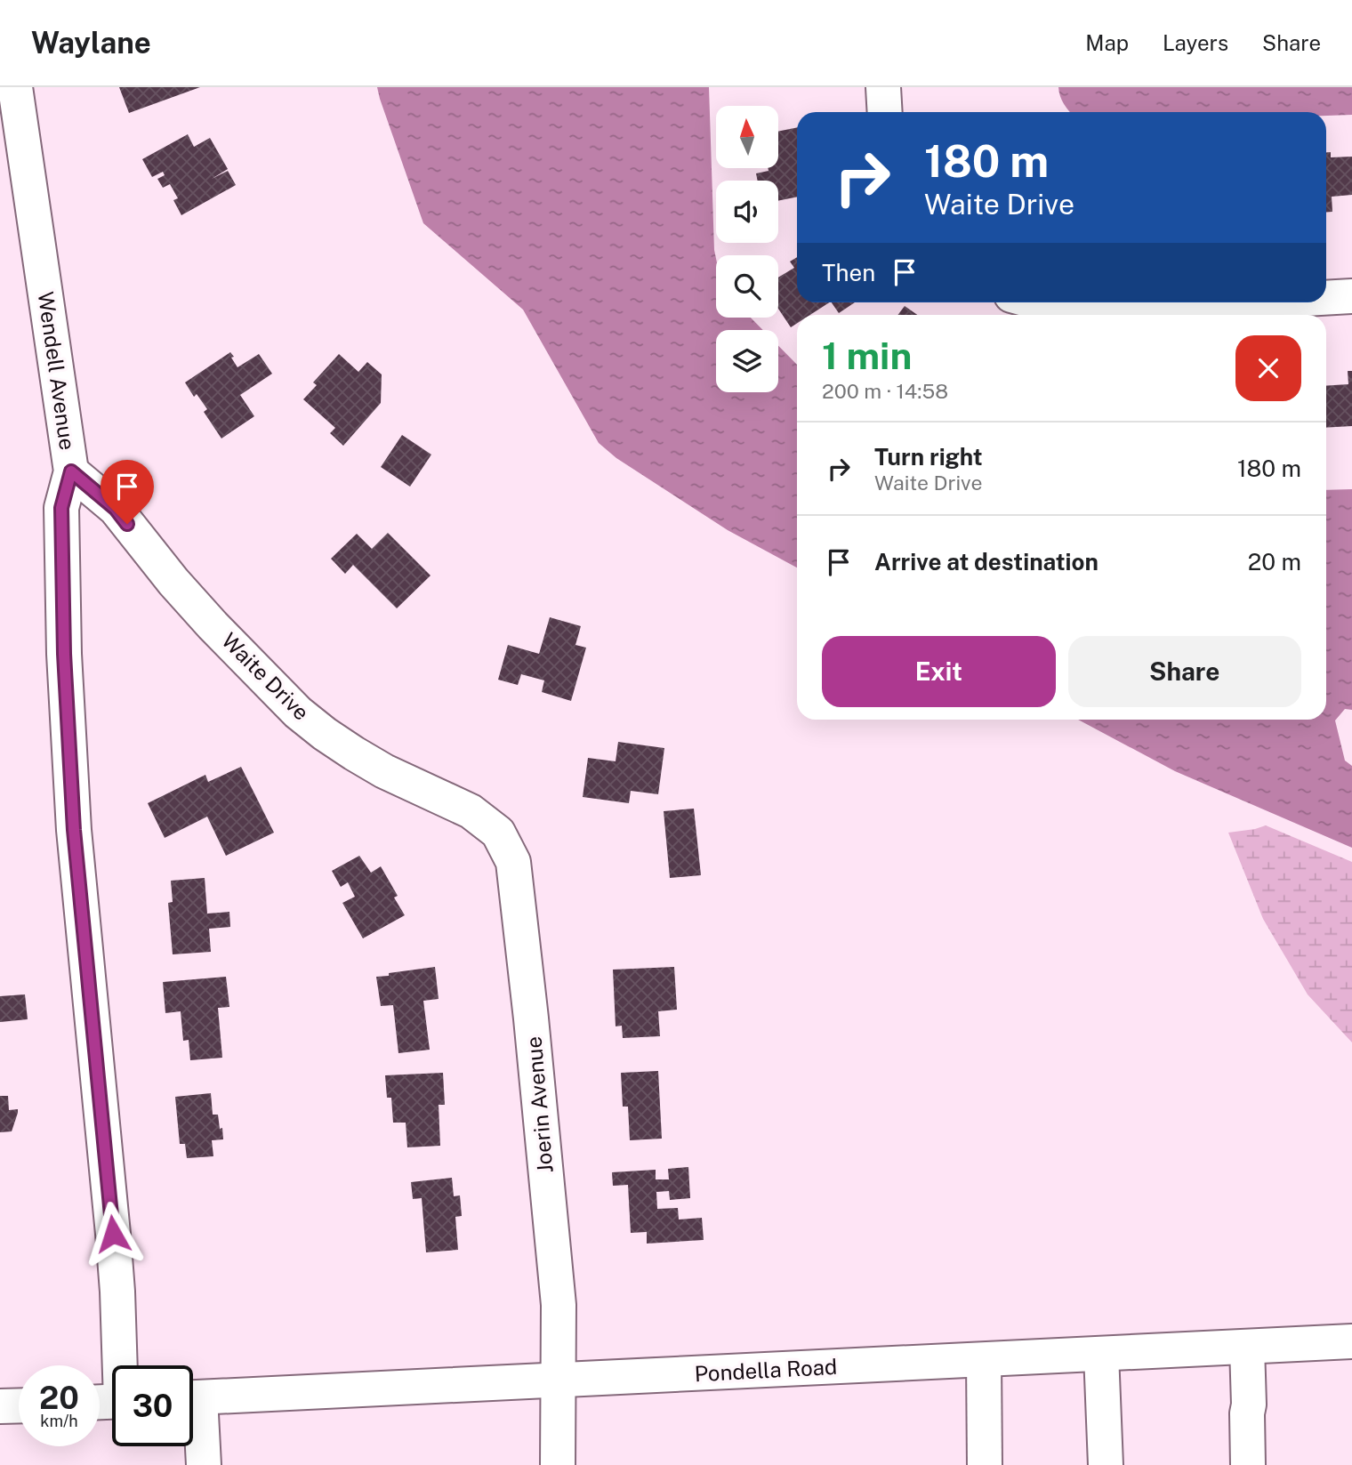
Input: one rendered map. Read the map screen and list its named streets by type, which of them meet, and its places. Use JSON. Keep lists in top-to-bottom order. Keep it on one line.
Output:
{"streets":{"street":["Wendell Avenue","Waite Drive","Joerin Avenue","Pondella Road"]},"crossings":[["Wendell Avenue","Waite Drive"],["Waite Drive","Joerin Avenue"],["Joerin Avenue","Pondella Road"]],"north":"top","page":{"header":"Waylane","nav":["Map","Layers","Share"],"turn":["180 m","Waite Drive"],"then":"Then","heading":["1 min","200 m · 14:58"],"list":[{"name":"Turn right","note":"Waite Drive","value":"180 m"},{"name":"Arrive at destination","value":"20 m"}],"buttons":["Exit","Share"],"speed":"20 km/h","limit":"30"}}
